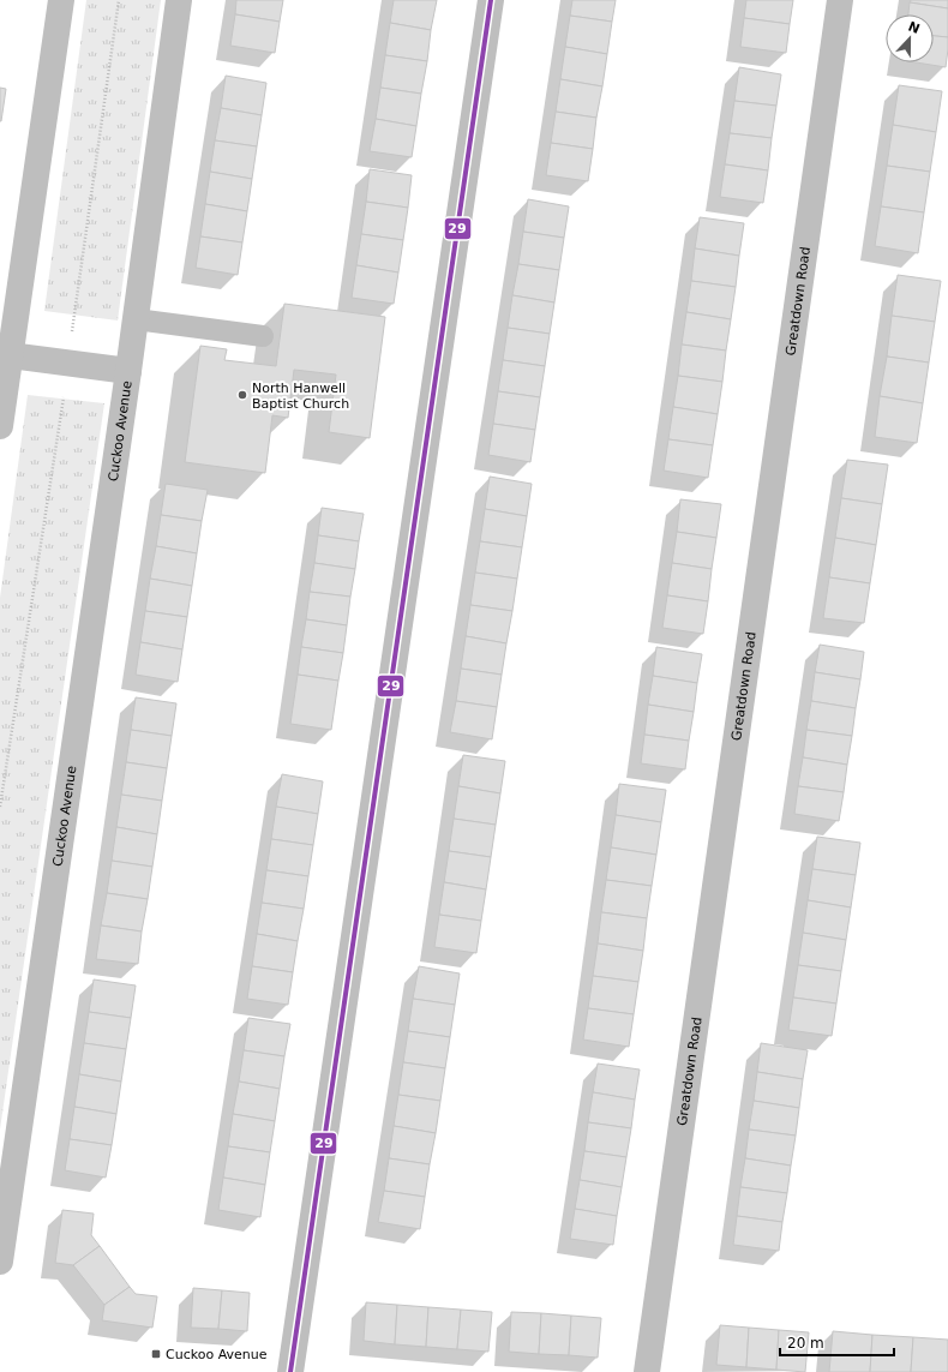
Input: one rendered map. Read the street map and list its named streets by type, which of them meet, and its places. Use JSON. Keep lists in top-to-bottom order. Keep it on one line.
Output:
{"streets":{"street":["Greatdown Road","Cuckoo Avenue"]},"places":{"other":["North Hanwell Baptist Church"],"transit":["Cuckoo Avenue"]},"lines":["transit line 29"],"scale_bar":"20 m","north":"top"}
